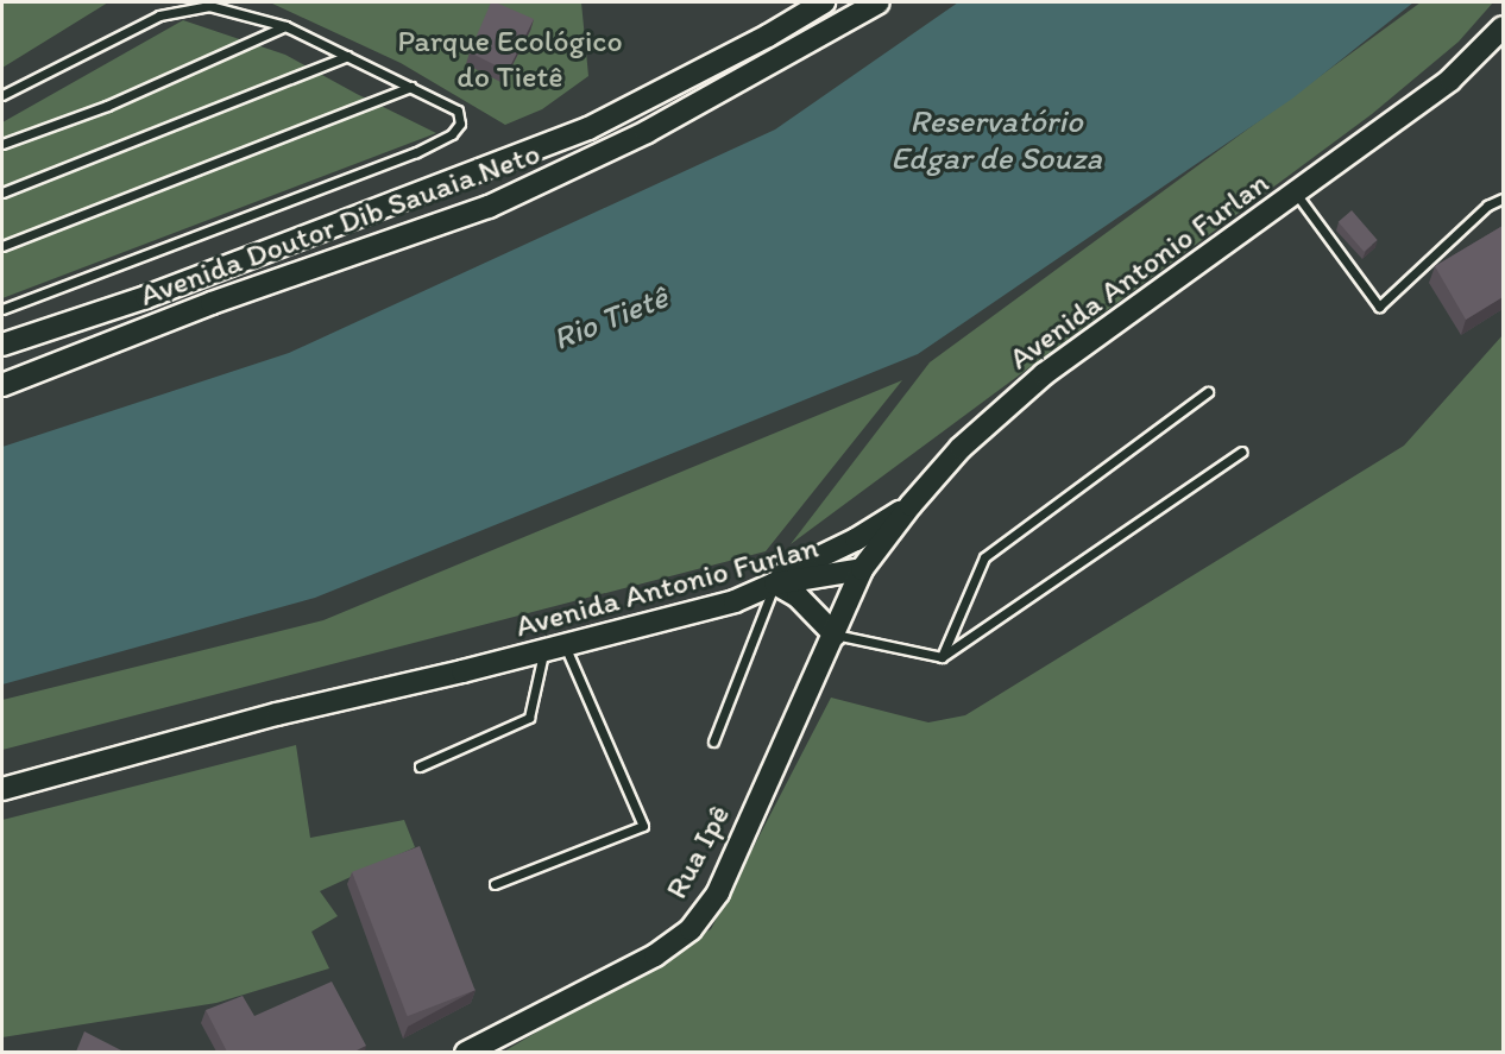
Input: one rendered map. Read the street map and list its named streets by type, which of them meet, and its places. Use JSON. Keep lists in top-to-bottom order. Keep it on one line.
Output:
{"streets":{"main road":["Avenida Doutor Dib Sauaia Neto","Avenida Antonio Furlan","Rua Ipê"]},"crossings":[["Avenida Antonio Furlan","Rua Ipê"]],"water":["Reservatório Edgar de Souza","Rio Tietê"],"parks":["Parque Ecológico do Tietê"]}
